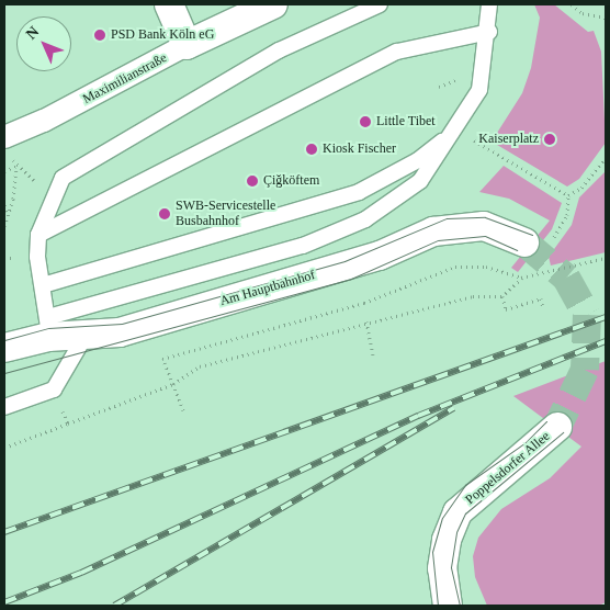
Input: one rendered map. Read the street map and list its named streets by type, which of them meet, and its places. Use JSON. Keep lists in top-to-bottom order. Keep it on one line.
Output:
{"streets":{"street":["Maximilianstraße","Am Hauptbahnhof","Poppelsdorfer Allee"]},"places":["PSD Bank Köln eG","Little Tibet","Kaiserplatz","Kiosk Fischer","Çiğköftem","SWB-Servicestelle Busbahnhof"],"north":"top left"}
